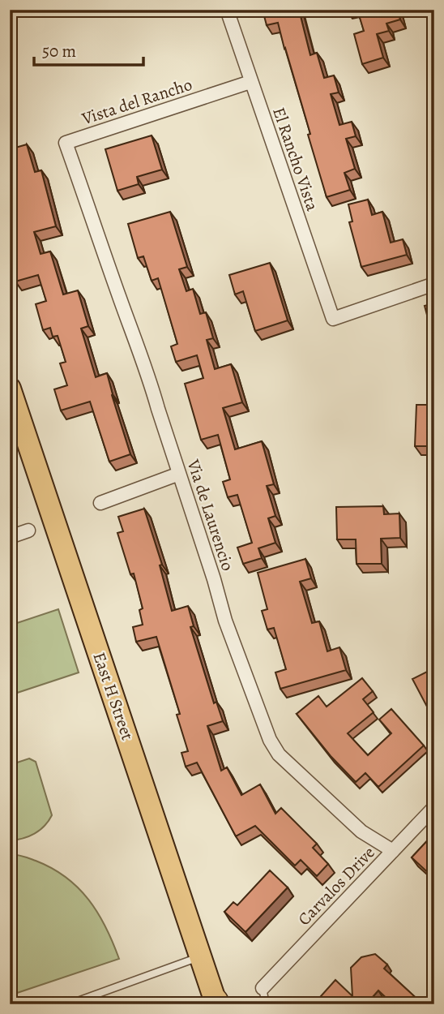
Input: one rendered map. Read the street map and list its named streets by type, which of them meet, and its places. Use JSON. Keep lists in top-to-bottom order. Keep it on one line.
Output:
{"streets":{"main road":["East H Street"],"street":["Vista del Rancho","El Rancho Vista","Via de Laurencio","Carvalos Drive"]},"crossings":[["Vista del Rancho","El Rancho Vista"],["Vista del Rancho","Via de Laurencio"],["Via de Laurencio","Carvalos Drive"]],"scale_bar":"50 m"}
